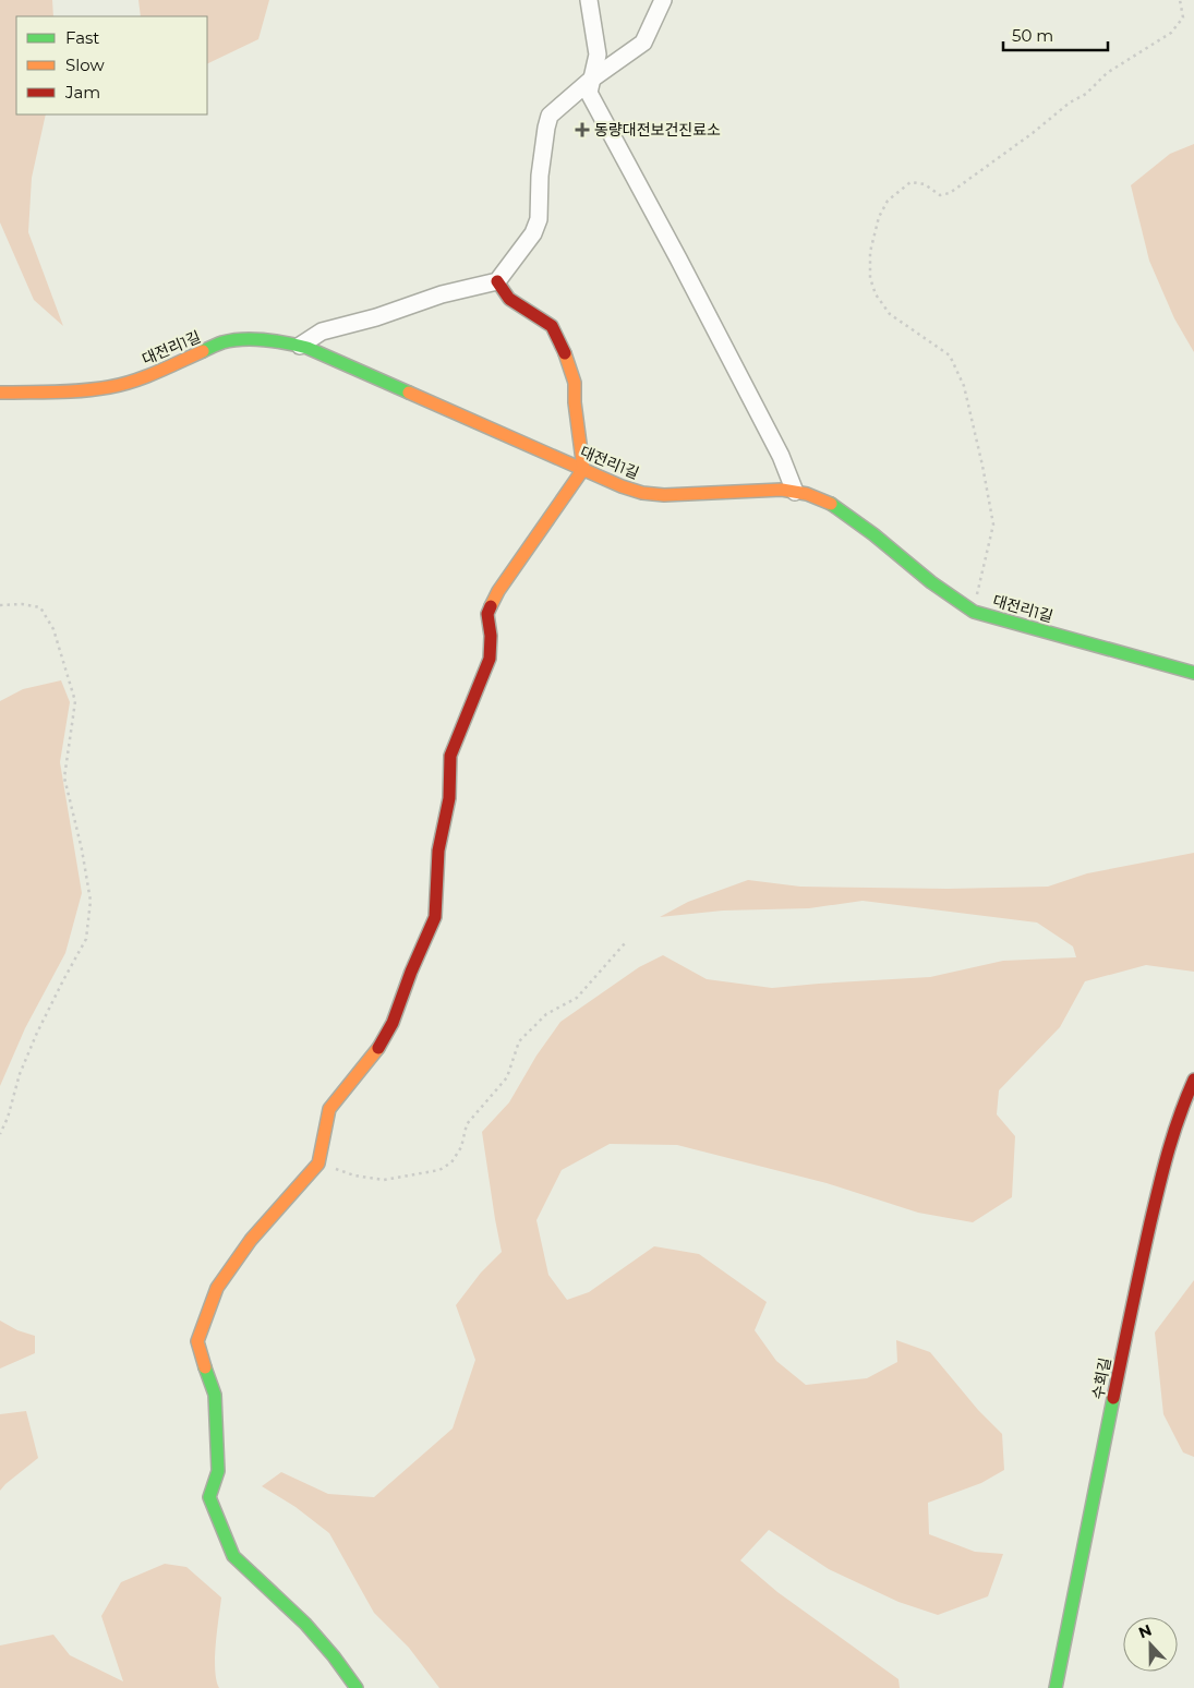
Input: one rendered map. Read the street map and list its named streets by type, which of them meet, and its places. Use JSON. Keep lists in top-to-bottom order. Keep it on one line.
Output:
{"streets":{"street":["대전리1길","수회길"]},"places":{"health":["동량대전보건진료소"]},"legend":["Fast","Slow","Jam"],"scale_bar":"50 m","north":"top"}
